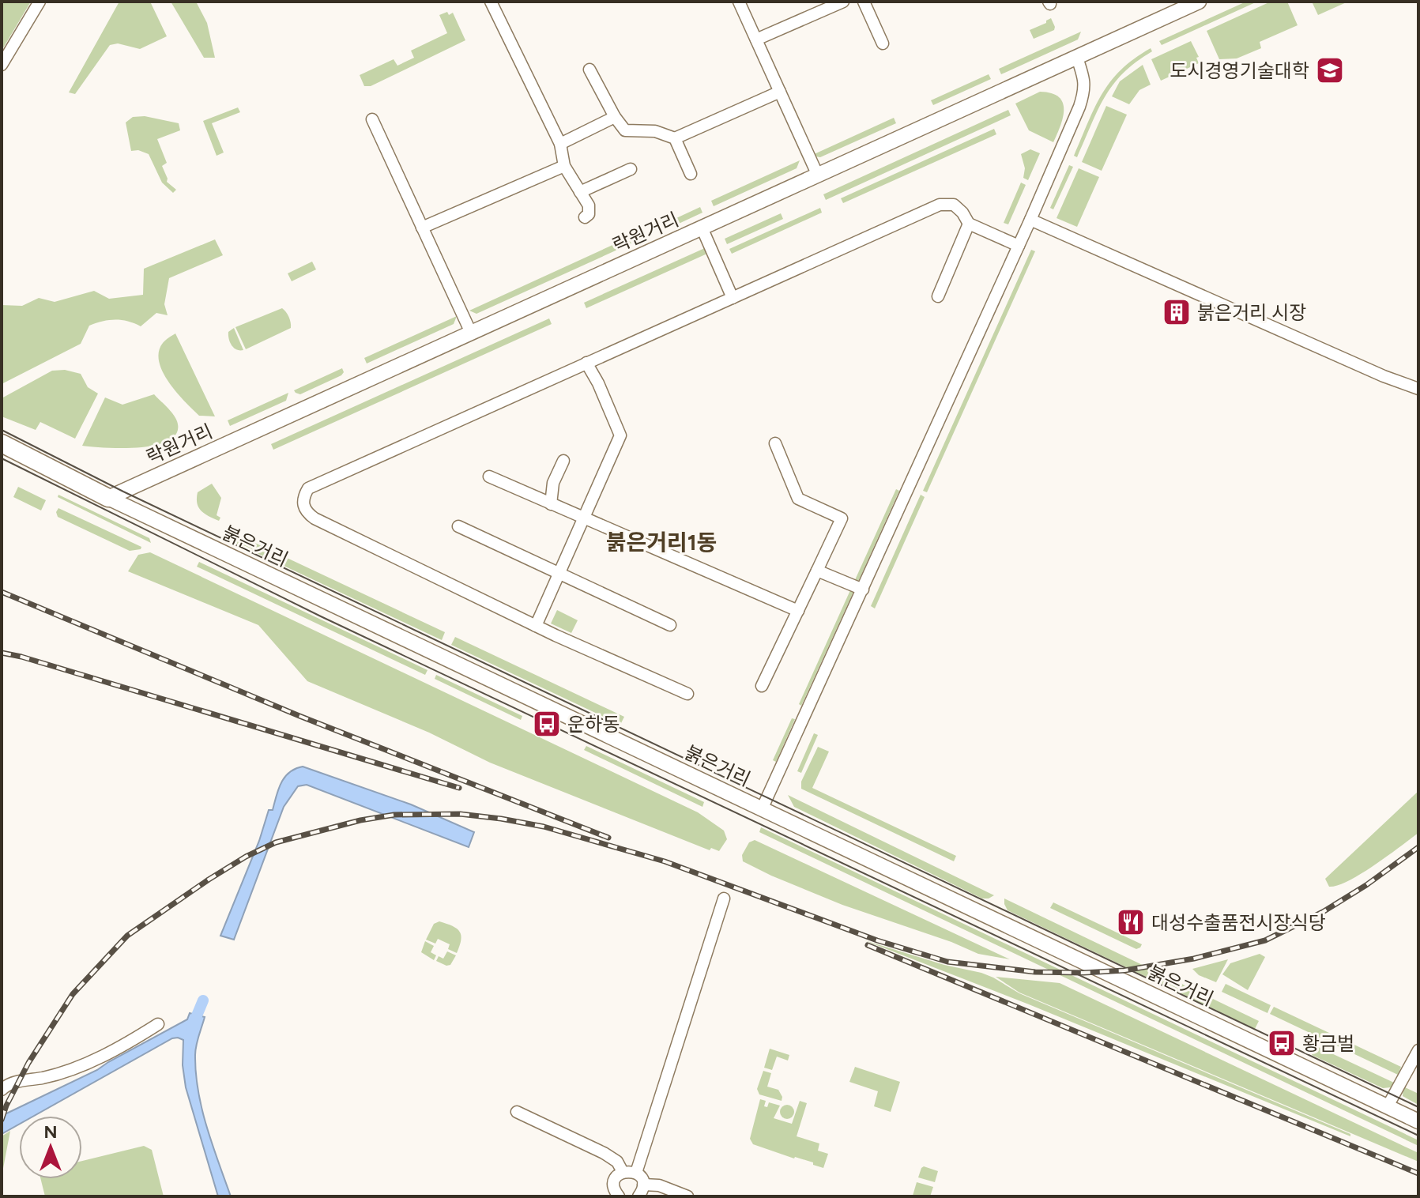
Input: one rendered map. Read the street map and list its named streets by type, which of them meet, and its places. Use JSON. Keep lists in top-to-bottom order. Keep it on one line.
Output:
{"streets":{"highway":["붉은거리"],"main road":["락원거리"]},"crossings":[["락원거리","붉은거리"]],"districts":["붉은거리1동"],"places":{"school or university":["도시경영기술대학"],"building":["붉은거리 시장"],"bus stop":["운하동","황금벌"],"restaurant":["대성수출품전시장식당"]},"north":"top"}
